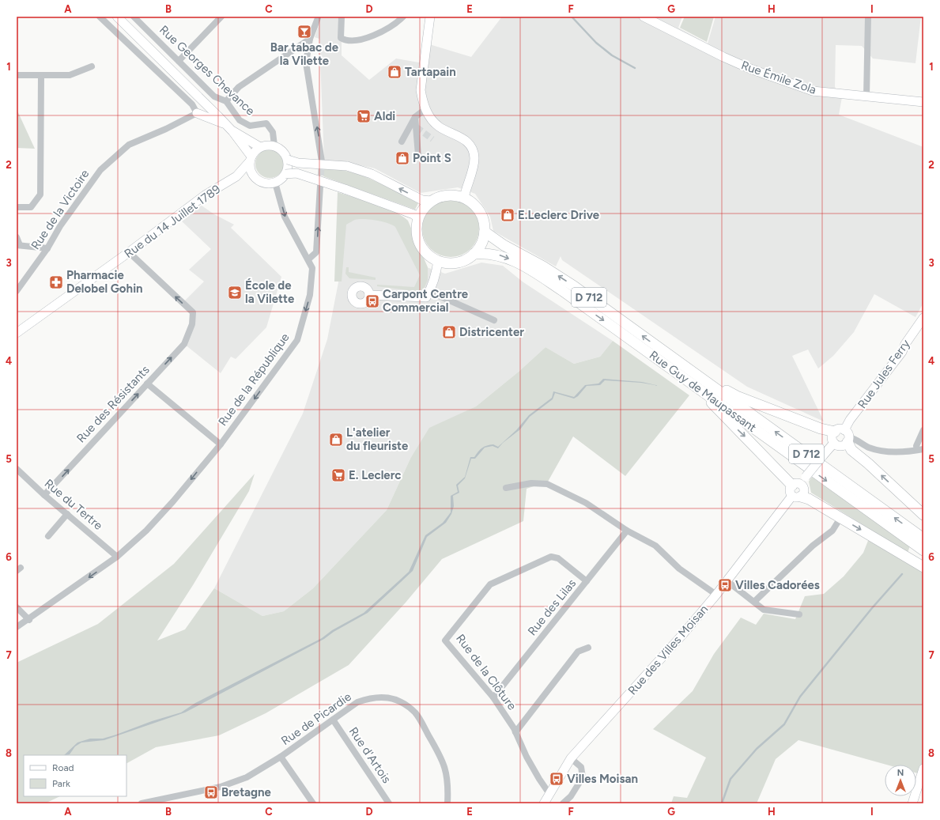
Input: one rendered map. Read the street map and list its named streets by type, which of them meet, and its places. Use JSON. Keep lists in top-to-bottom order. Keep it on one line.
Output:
{"streets":{"main road":["Rue Émile Zola","Rue du 14 Juillet 1789","D 712","Rue Jules Ferry","Rue Guy de Maupassant","Rue des Villes Moisan"],"street":["Rue Georges Chevance","Rue de la Victoire","Rue de la République","Rue des Résistants","Rue du Tertre","Rue des Lilas","Rue de la Clôture","Rue de Picardie","Rue d'Artois"]},"crossings":[["Rue Georges Chevance","Rue du 14 Juillet 1789"],["Rue Georges Chevance","Rue de la République"],["Rue du 14 Juillet 1789","Rue de la République"],["Rue du 14 Juillet 1789","Rue des Résistants"],["Rue de la République","Rue du Tertre"],["Rue des Résistants","Rue du Tertre"],["Rue des Lilas","Rue de la Clôture"],["Rue des Villes Moisan","Rue de la Clôture"],["Rue de Picardie","Rue d'Artois"]],"one_way":["Rue de la République"],"places":{"bar":["Bar tabac de la Vilette"],"shop":["Tartapain","Point S","E.Leclerc Drive","Districenter","L'atelier du fleuriste"],"supermarket":["Aldi","E. Leclerc"],"pharmacy":["Pharmacie Delobel Gohin"],"school or university":["École de la Vilette"],"bus stop":["Carpont Centre Commercial","Villes Cadorées","Villes Moisan","Bretagne"]},"legend":["Road","Park"],"north":"top","grid":{"columns":["A","B","C","D","E","F","G","H","I"],"rows":["1","2","3","4","5","6","7","8"]}}
